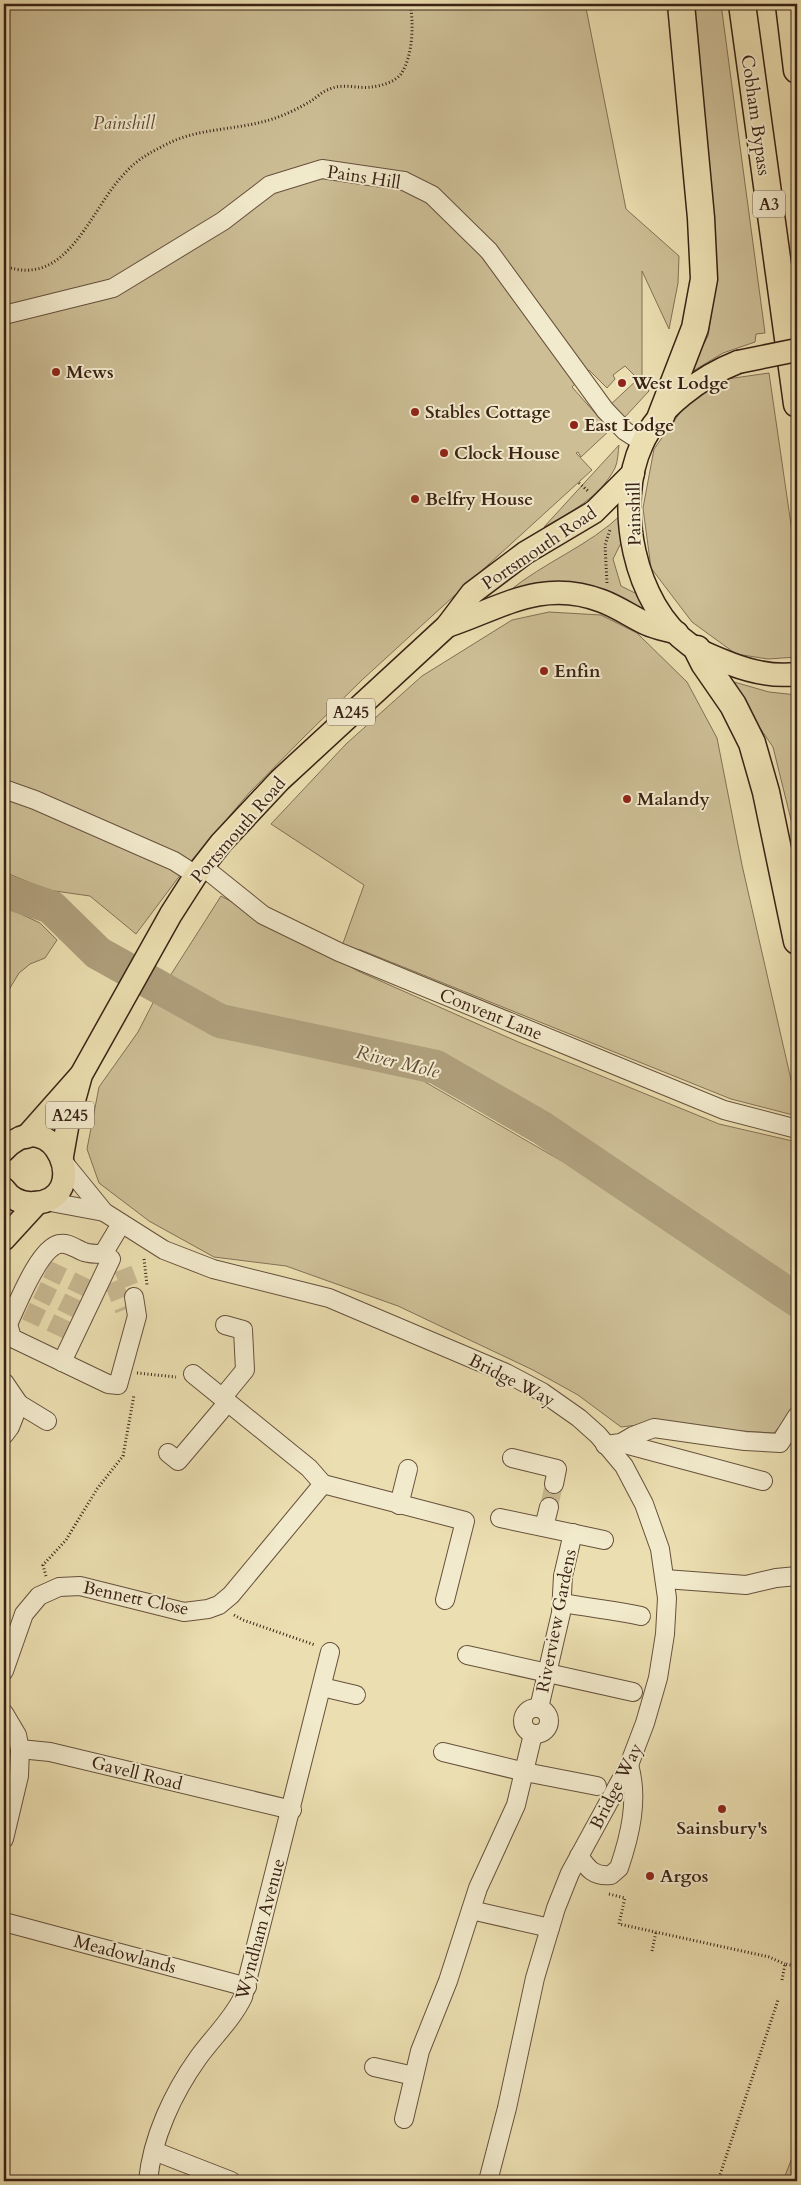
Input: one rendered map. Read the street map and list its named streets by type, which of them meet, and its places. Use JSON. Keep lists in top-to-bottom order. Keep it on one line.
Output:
{"streets":{"highway":["Cobham Bypass","A3"],"main road":["Painshill","Portsmouth Road","A245"],"street":["Pains Hill","Convent Lane","Bridge Way","Bennett Close","Riverview Gardens","Gavell Road","Wyndham Avenue","Meadowlands"]},"crossings":[["Pains Hill","Painshill"],["Painshill","Portsmouth Road"],["Portsmouth Road","Convent Lane"],["Portsmouth Road","Bridge Way"],["Gavell Road","Wyndham Avenue"],["Wyndham Avenue","Meadowlands"]],"water":["River Mole"],"parks":["Painshill"],"places":["Mews","West Lodge","Stables Cottage","East Lodge","Clock House","Belfry House","Enfin","Malandy","Sainsbury's","Argos"]}
